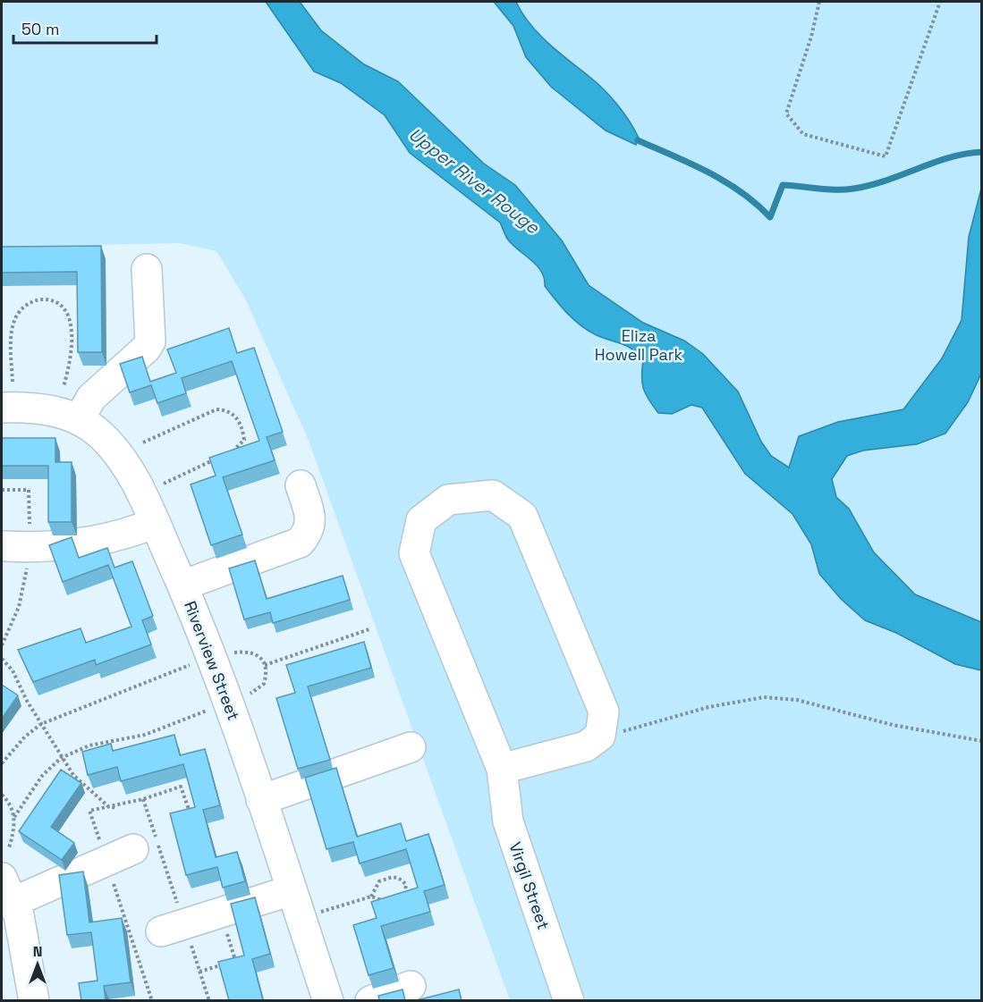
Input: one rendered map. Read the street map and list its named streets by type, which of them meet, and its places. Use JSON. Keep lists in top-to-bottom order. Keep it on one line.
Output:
{"streets":{"street":["Riverview Street","Virgil Street"]},"water":["Upper River Rouge"],"parks":["Eliza Howell Park"],"scale_bar":"50 m","north":"top"}
